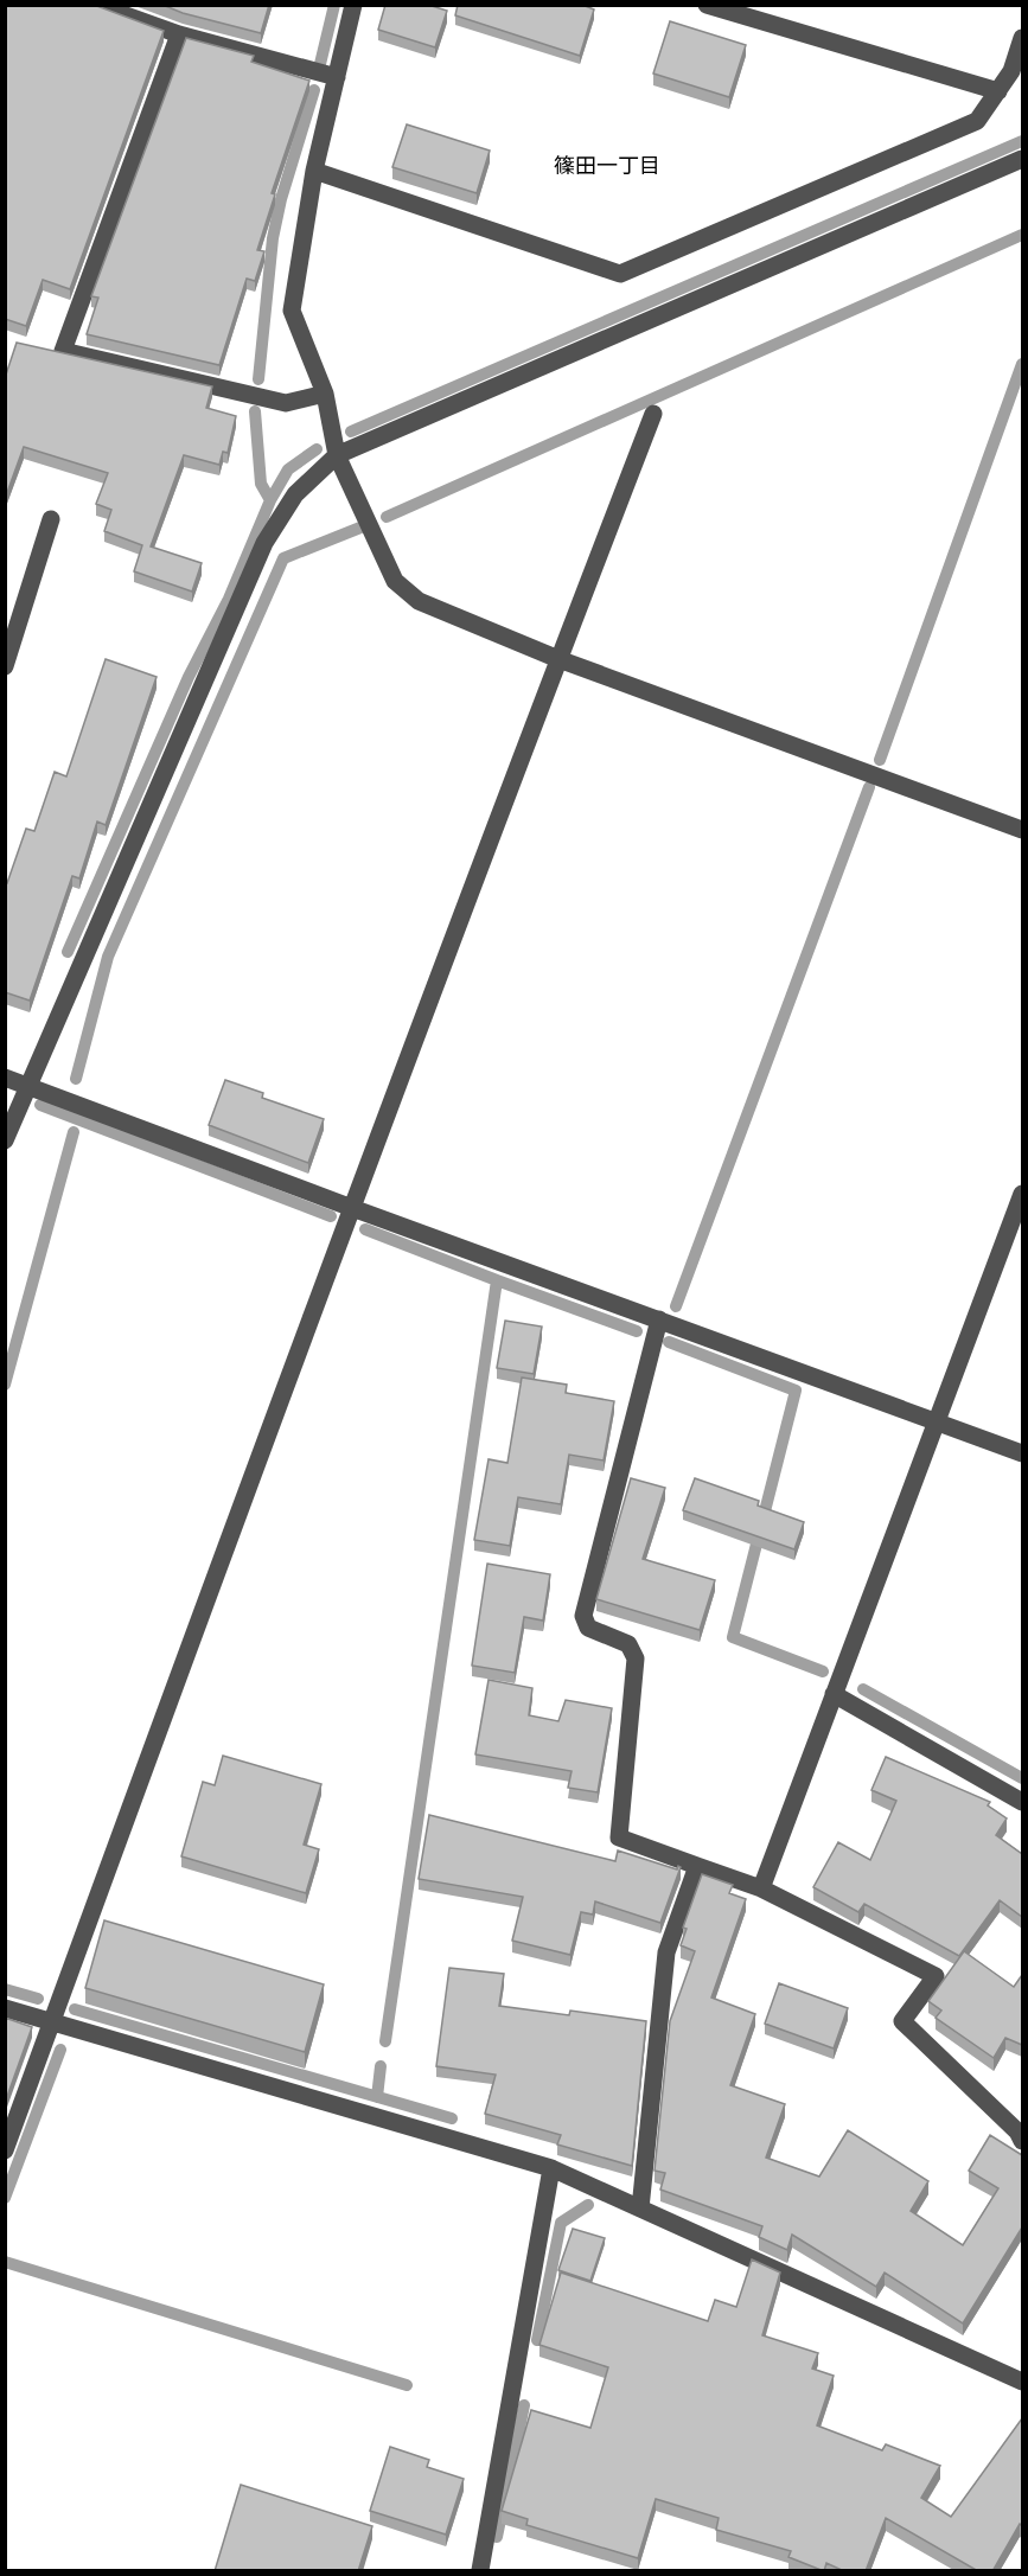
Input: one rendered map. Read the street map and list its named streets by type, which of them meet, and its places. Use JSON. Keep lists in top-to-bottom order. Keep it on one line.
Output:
{"districts":["篠田一丁目"]}
